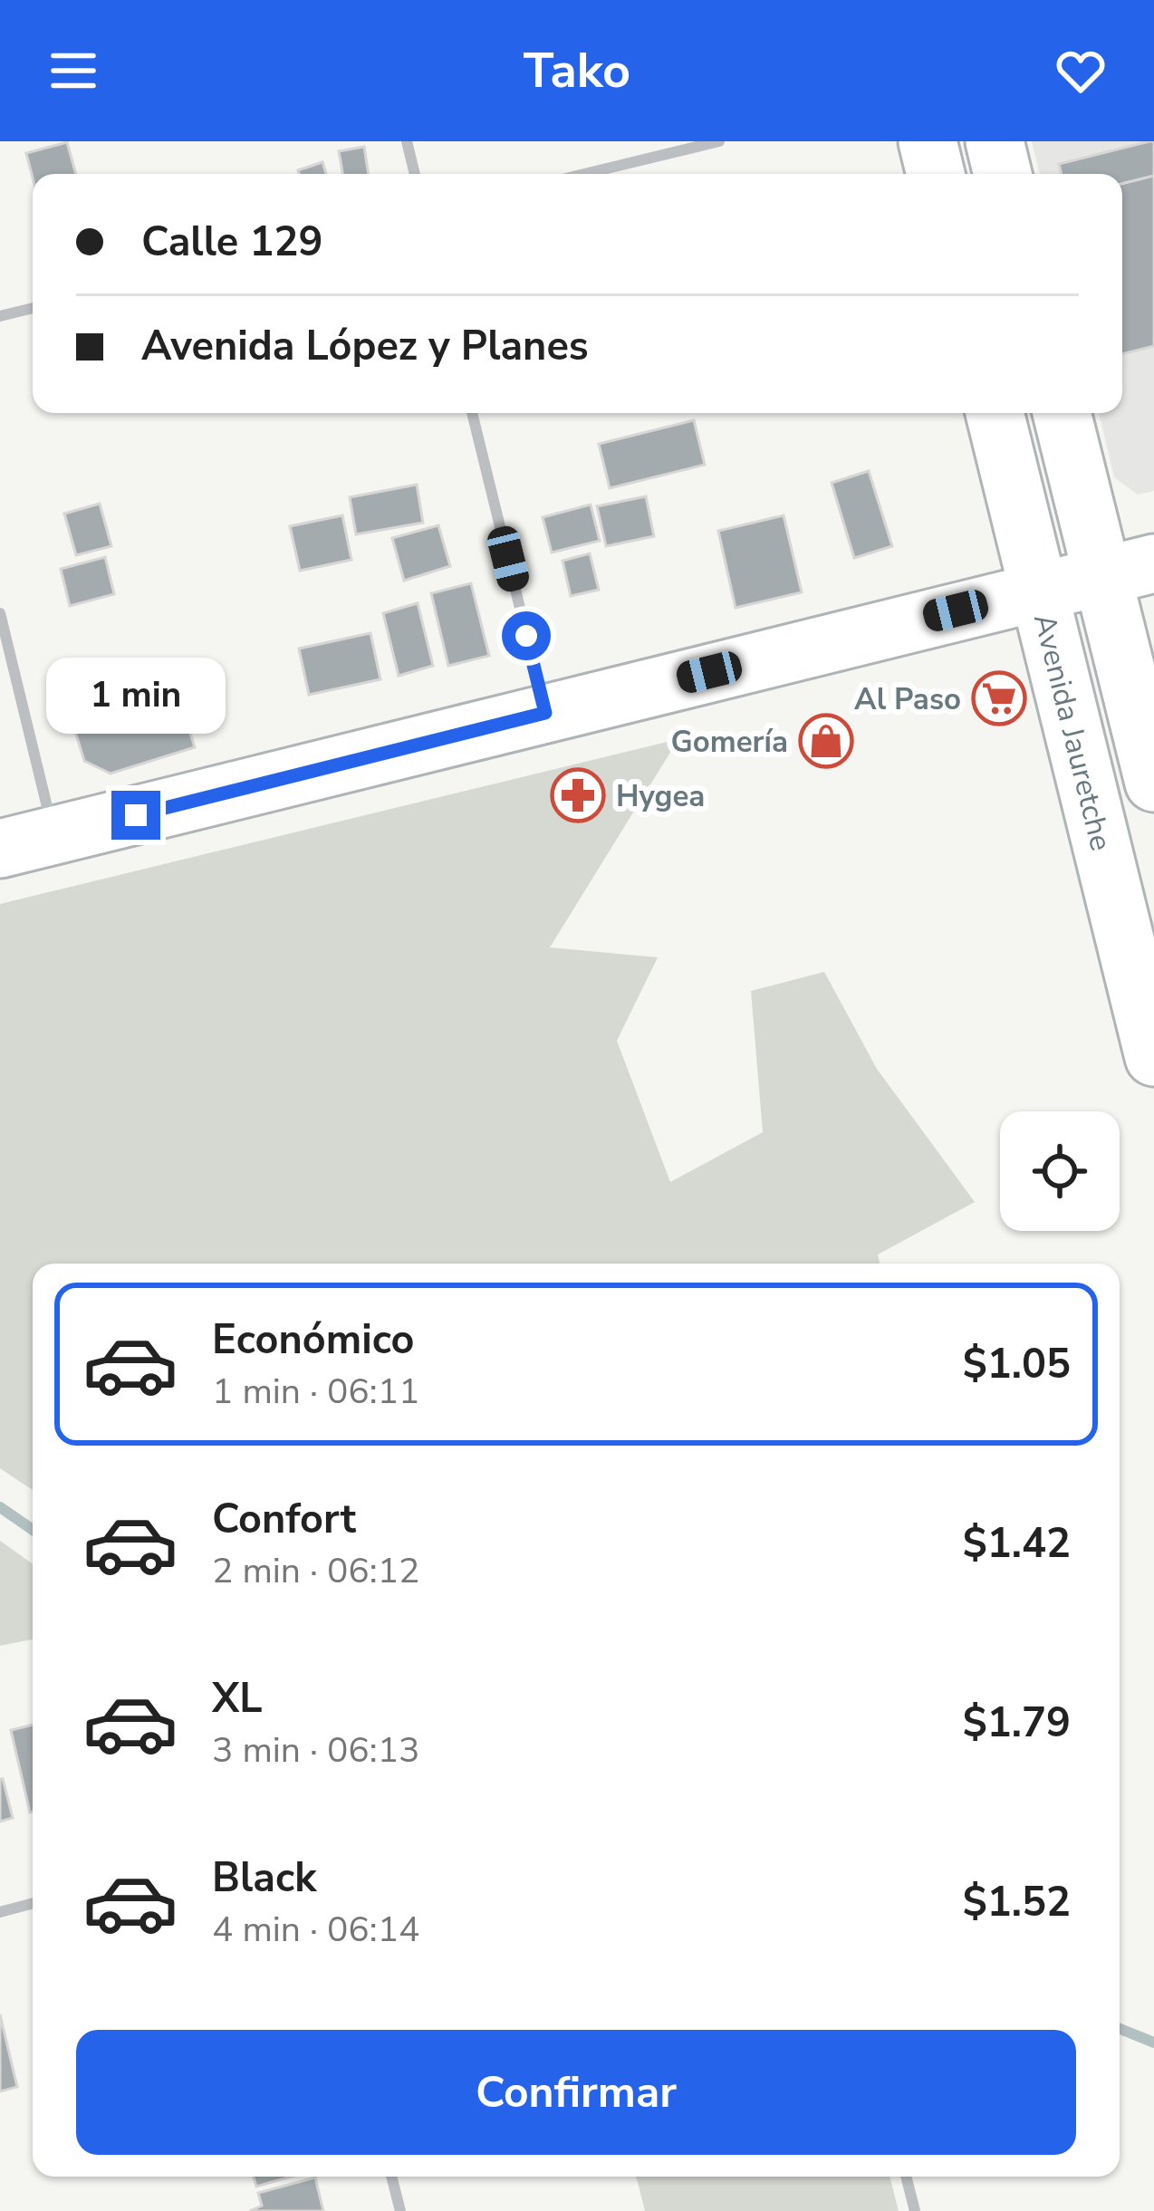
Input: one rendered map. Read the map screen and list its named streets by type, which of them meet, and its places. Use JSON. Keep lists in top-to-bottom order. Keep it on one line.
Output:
{"streets":{"main road":["Avenida Jauretche"]},"places":{"supermarket":["Al Paso"],"shop":["Gomería"],"pharmacy":["Hygea"]},"page":{"header":"Tako","banner":["Calle 129","Avenida López y Planes"],"bubble":"1 min","list":[{"name":"Económico","note":"1 min · 06:11","value":"$1.05"},{"name":"Confort","note":"2 min · 06:12","value":"$1.42"},{"name":"XL","note":"3 min · 06:13","value":"$1.79"},{"name":"Black","note":"4 min · 06:14","value":"$1.52"}],"buttons":"Confirmar"}}
